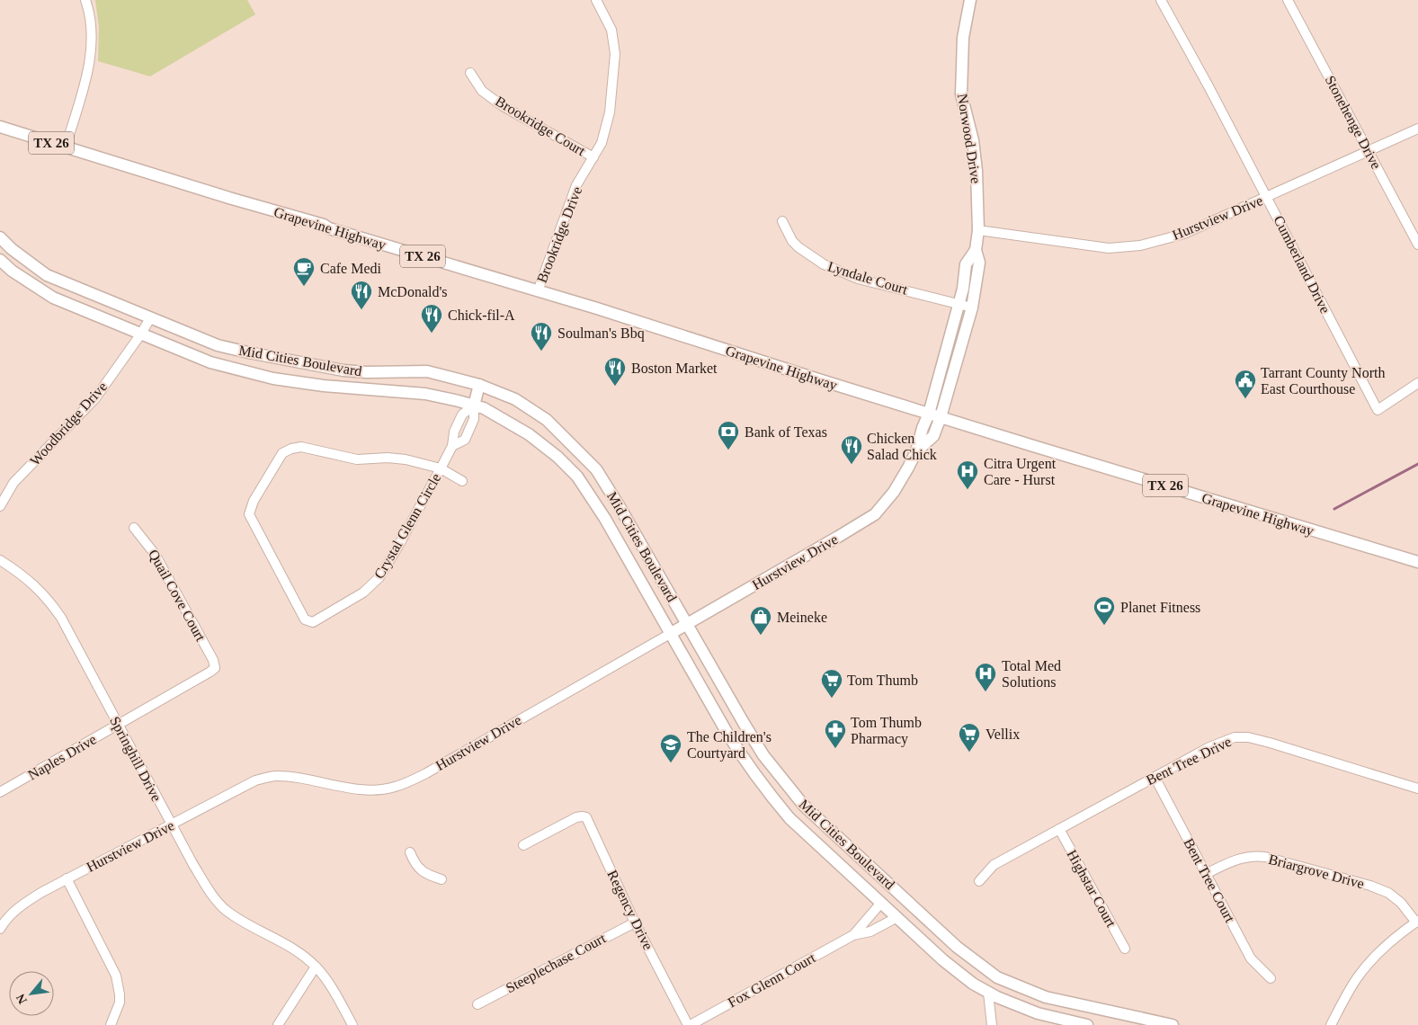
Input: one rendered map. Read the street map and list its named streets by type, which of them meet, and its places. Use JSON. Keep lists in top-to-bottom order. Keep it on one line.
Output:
{"streets":{"main road":["Norwood Drive","TX 26","Hurstview Drive","Grapevine Highway","Mid Cities Boulevard"],"street":["Stonehenge Drive","Brookridge Court","Brookridge Drive","Cumberland Drive","Lyndale Court","Woodbridge Drive","Crystal Glenn Circle","Quail Cove Court","Naples Drive","Springhill Drive","Bent Tree Drive","Briargrove Drive","Bent Tree Court","Highstar Court","Regency Drive","Steeplechase Court","Fox Glenn Court"]},"crossings":[["Stonehenge Drive","Hurstview Drive"],["Brookridge Court","Brookridge Drive"],["Norwood Drive","Hurstview Drive"],["Norwood Drive","Grapevine Highway"],["Norwood Drive","Lyndale Court"],["TX 26","Grapevine Highway"],["Hurstview Drive","Grapevine Highway"],["Hurstview Drive","Cumberland Drive"],["Hurstview Drive","Mid Cities Boulevard"],["Hurstview Drive","Springhill Drive"],["Grapevine Highway","Brookridge Drive"],["Mid Cities Boulevard","Woodbridge Drive"],["Mid Cities Boulevard","Crystal Glenn Circle"],["Mid Cities Boulevard","Fox Glenn Court"],["Quail Cove Court","Naples Drive"],["Naples Drive","Springhill Drive"],["Bent Tree Drive","Bent Tree Court"],["Bent Tree Drive","Highstar Court"],["Briargrove Drive","Bent Tree Court"],["Regency Drive","Steeplechase Court"],["Regency Drive","Fox Glenn Court"]],"places":{"cafe":["Cafe Medi"],"restaurant":["McDonald's","Chick-fil-A","Soulman's Bbq","Boston Market","Chicken Salad Chick"],"public building":["Tarrant County North East Courthouse"],"bank":["Bank of Texas"],"hospital":["Citra Urgent Care - Hurst","Total Med Solutions"],"sports":["Planet Fitness"],"shop":["Meineke"],"supermarket":["Tom Thumb","Vellix"],"pharmacy":["Tom Thumb Pharmacy"],"school or university":["The Children's Courtyard"]},"north":"bottom left"}
